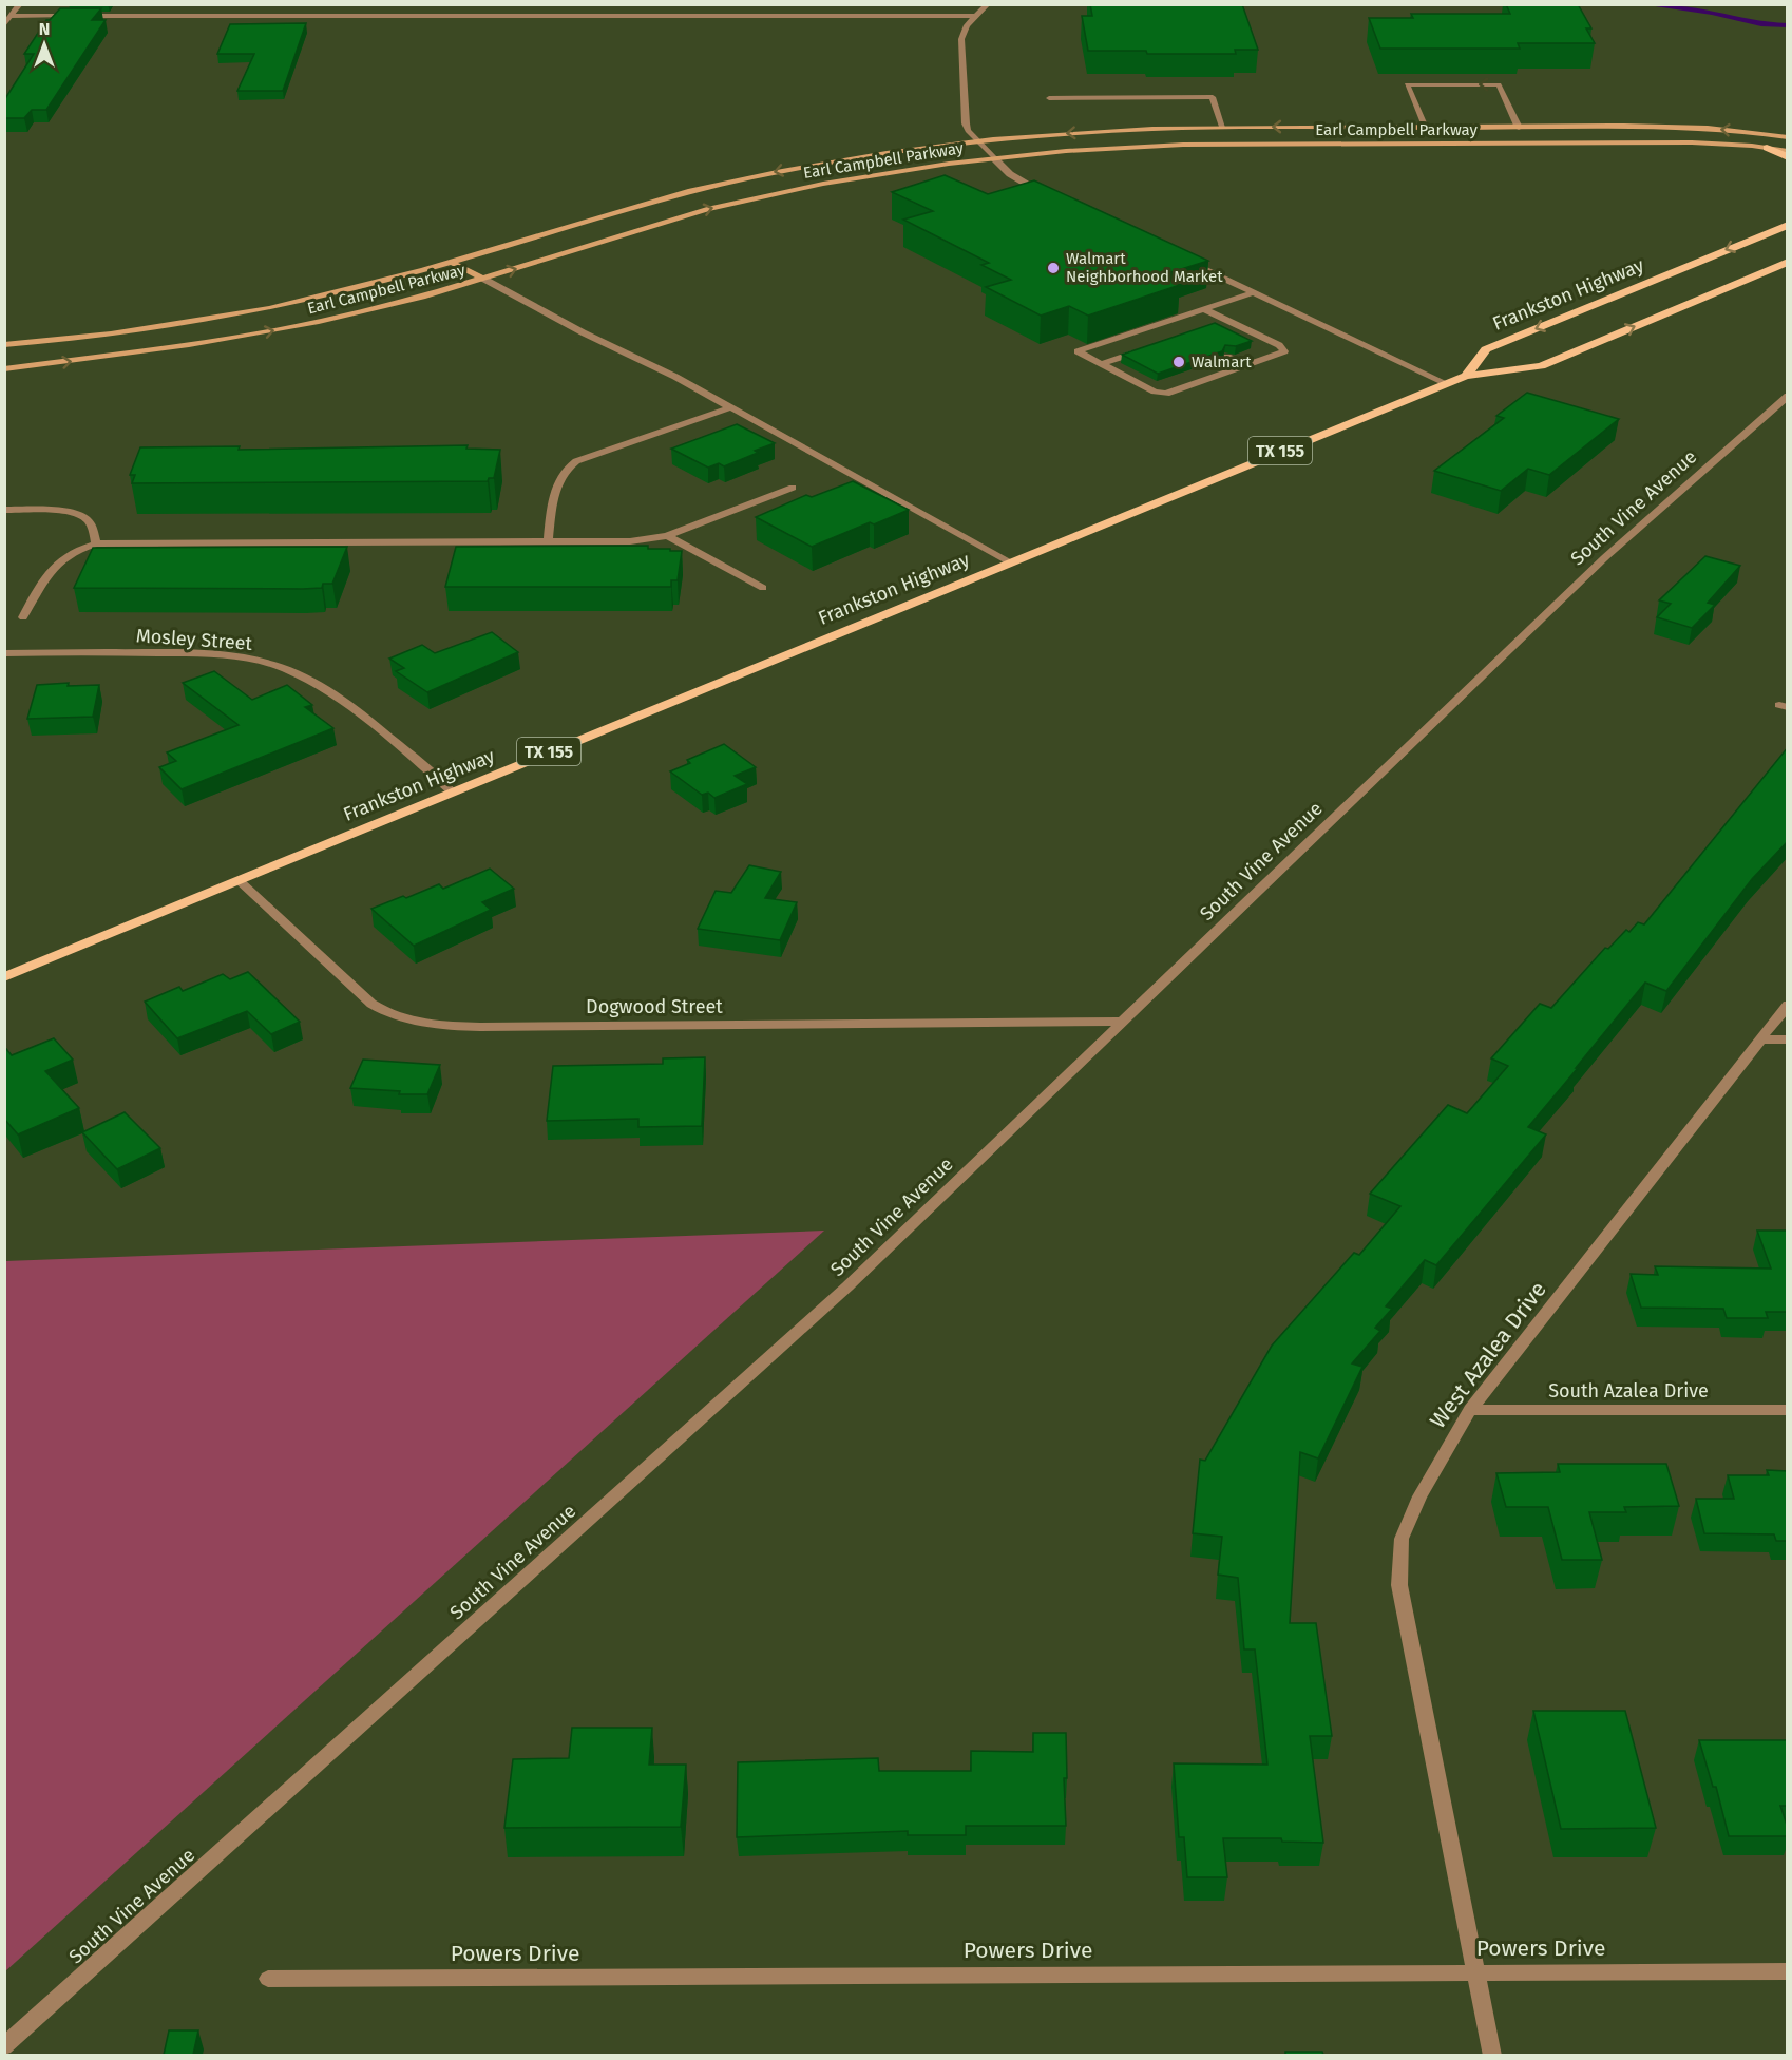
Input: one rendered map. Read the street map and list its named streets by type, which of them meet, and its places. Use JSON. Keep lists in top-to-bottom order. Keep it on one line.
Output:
{"streets":{"main road":["Earl Campbell Parkway","Frankston Highway","TX 155"],"street":["South Vine Avenue","Mosley Street","Dogwood Street","West Azalea Drive","South Azalea Drive","Powers Drive"]},"crossings":[["Frankston Highway","TX 155"],["Frankston Highway","Mosley Street"],["Frankston Highway","Dogwood Street"],["South Vine Avenue","Dogwood Street"],["West Azalea Drive","South Azalea Drive"],["West Azalea Drive","Powers Drive"]],"places":["Walmart Neighborhood Market","Walmart"],"north":"top"}
